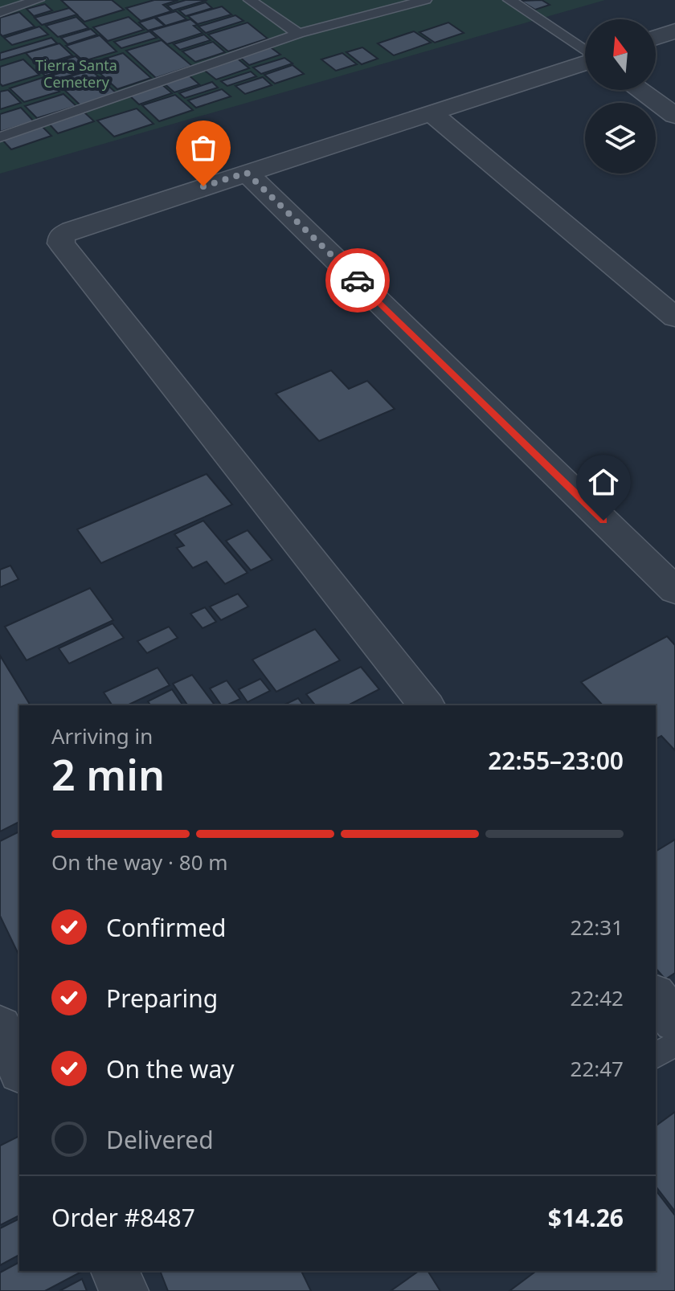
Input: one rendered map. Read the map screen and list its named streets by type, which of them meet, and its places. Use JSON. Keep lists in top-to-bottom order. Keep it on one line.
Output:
{"parks":["Tierra Santa Cemetery"],"north":"top","page":{"heading":["2 min","Arriving in","22:55–23:00"],"panel":["Order #8487","$14.26"],"bar":"On the way · 80 m","list":[["Confirmed","22:31"],["Preparing","22:42"],["On the way","22:47"],"Delivered"]}}
